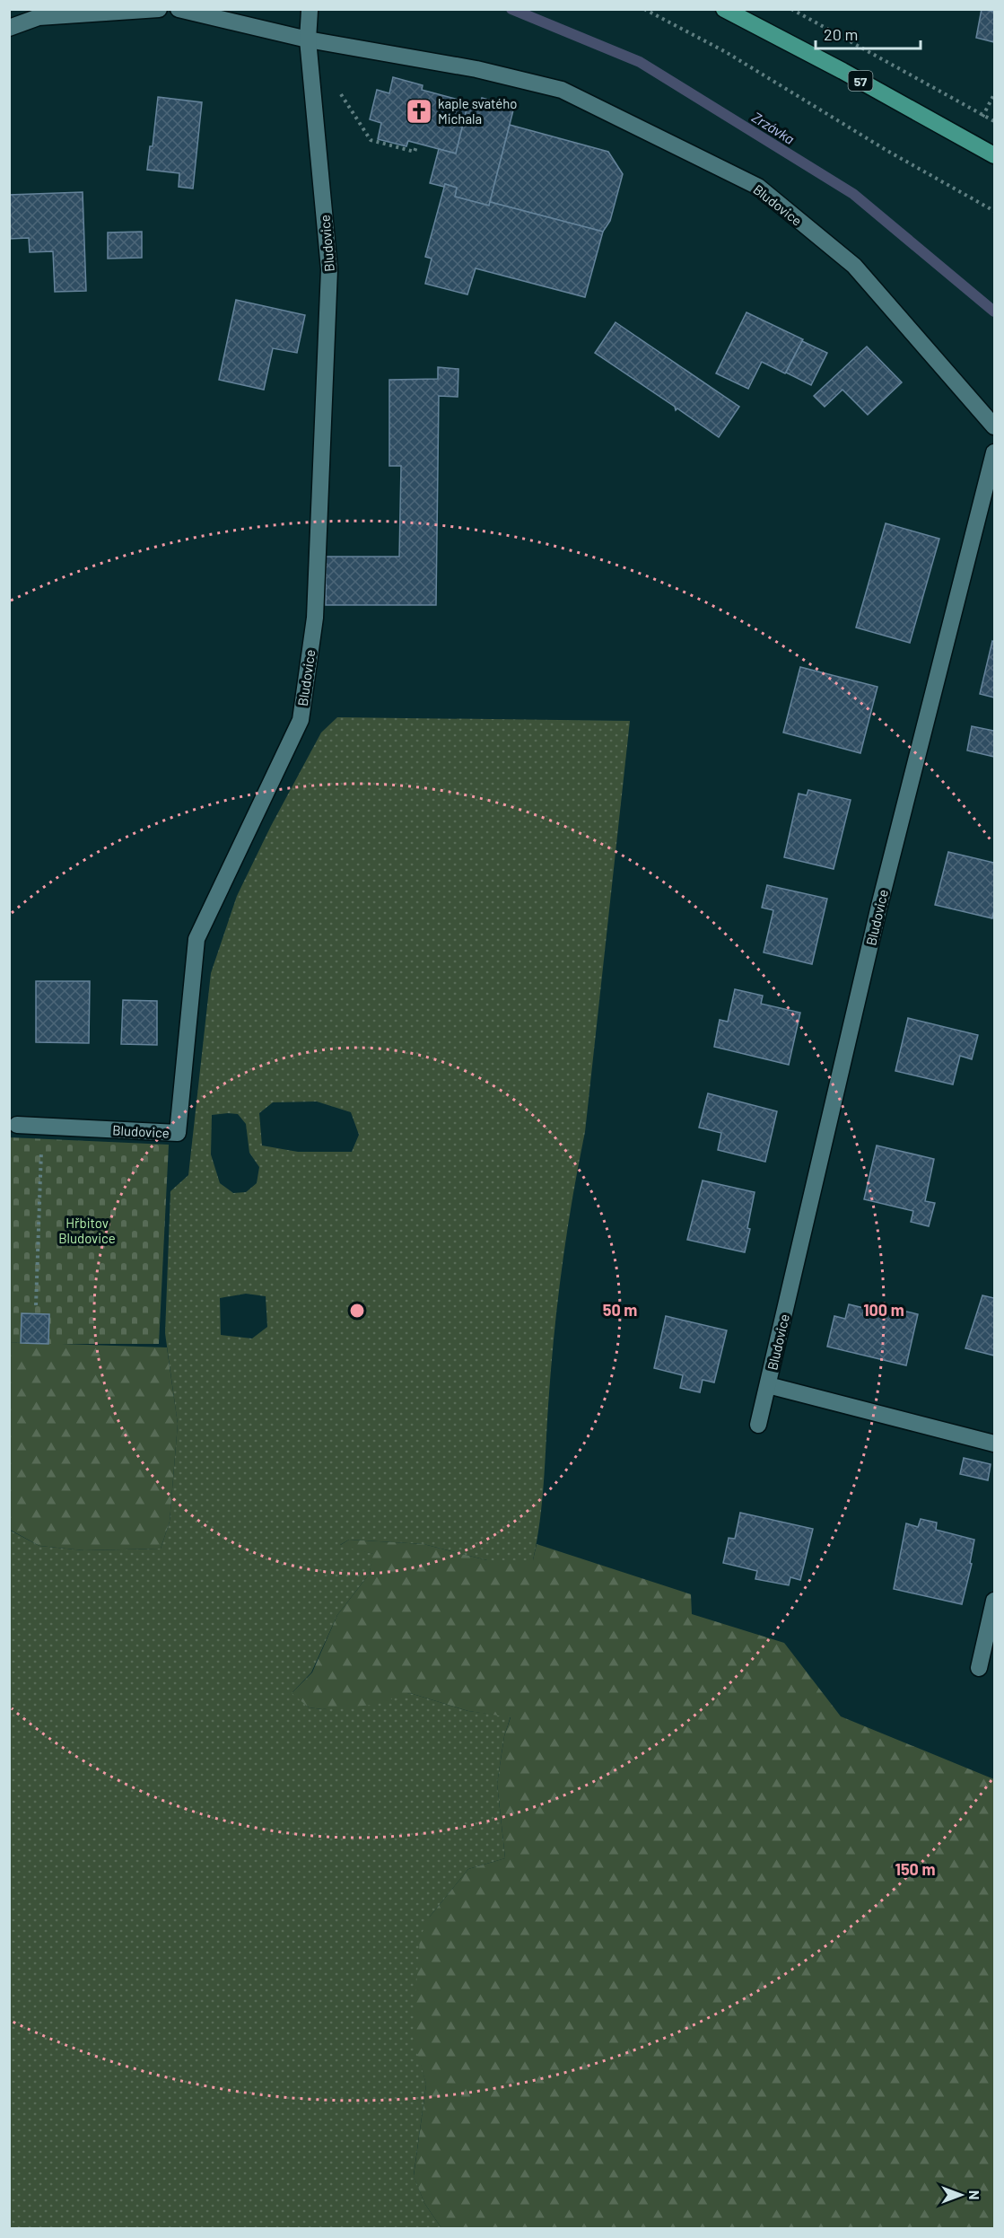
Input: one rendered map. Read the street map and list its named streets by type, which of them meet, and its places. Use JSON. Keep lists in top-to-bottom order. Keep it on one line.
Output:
{"streets":{"main road":["57"],"street":["Bludovice"]},"water":["Zrzávka"],"parks":["Hřbitov Bludovice"],"places":{"church":["kaple svatého Michala"]},"scale_bar":"20 m","north":"right","rings":["50 m","100 m","150 m"]}
